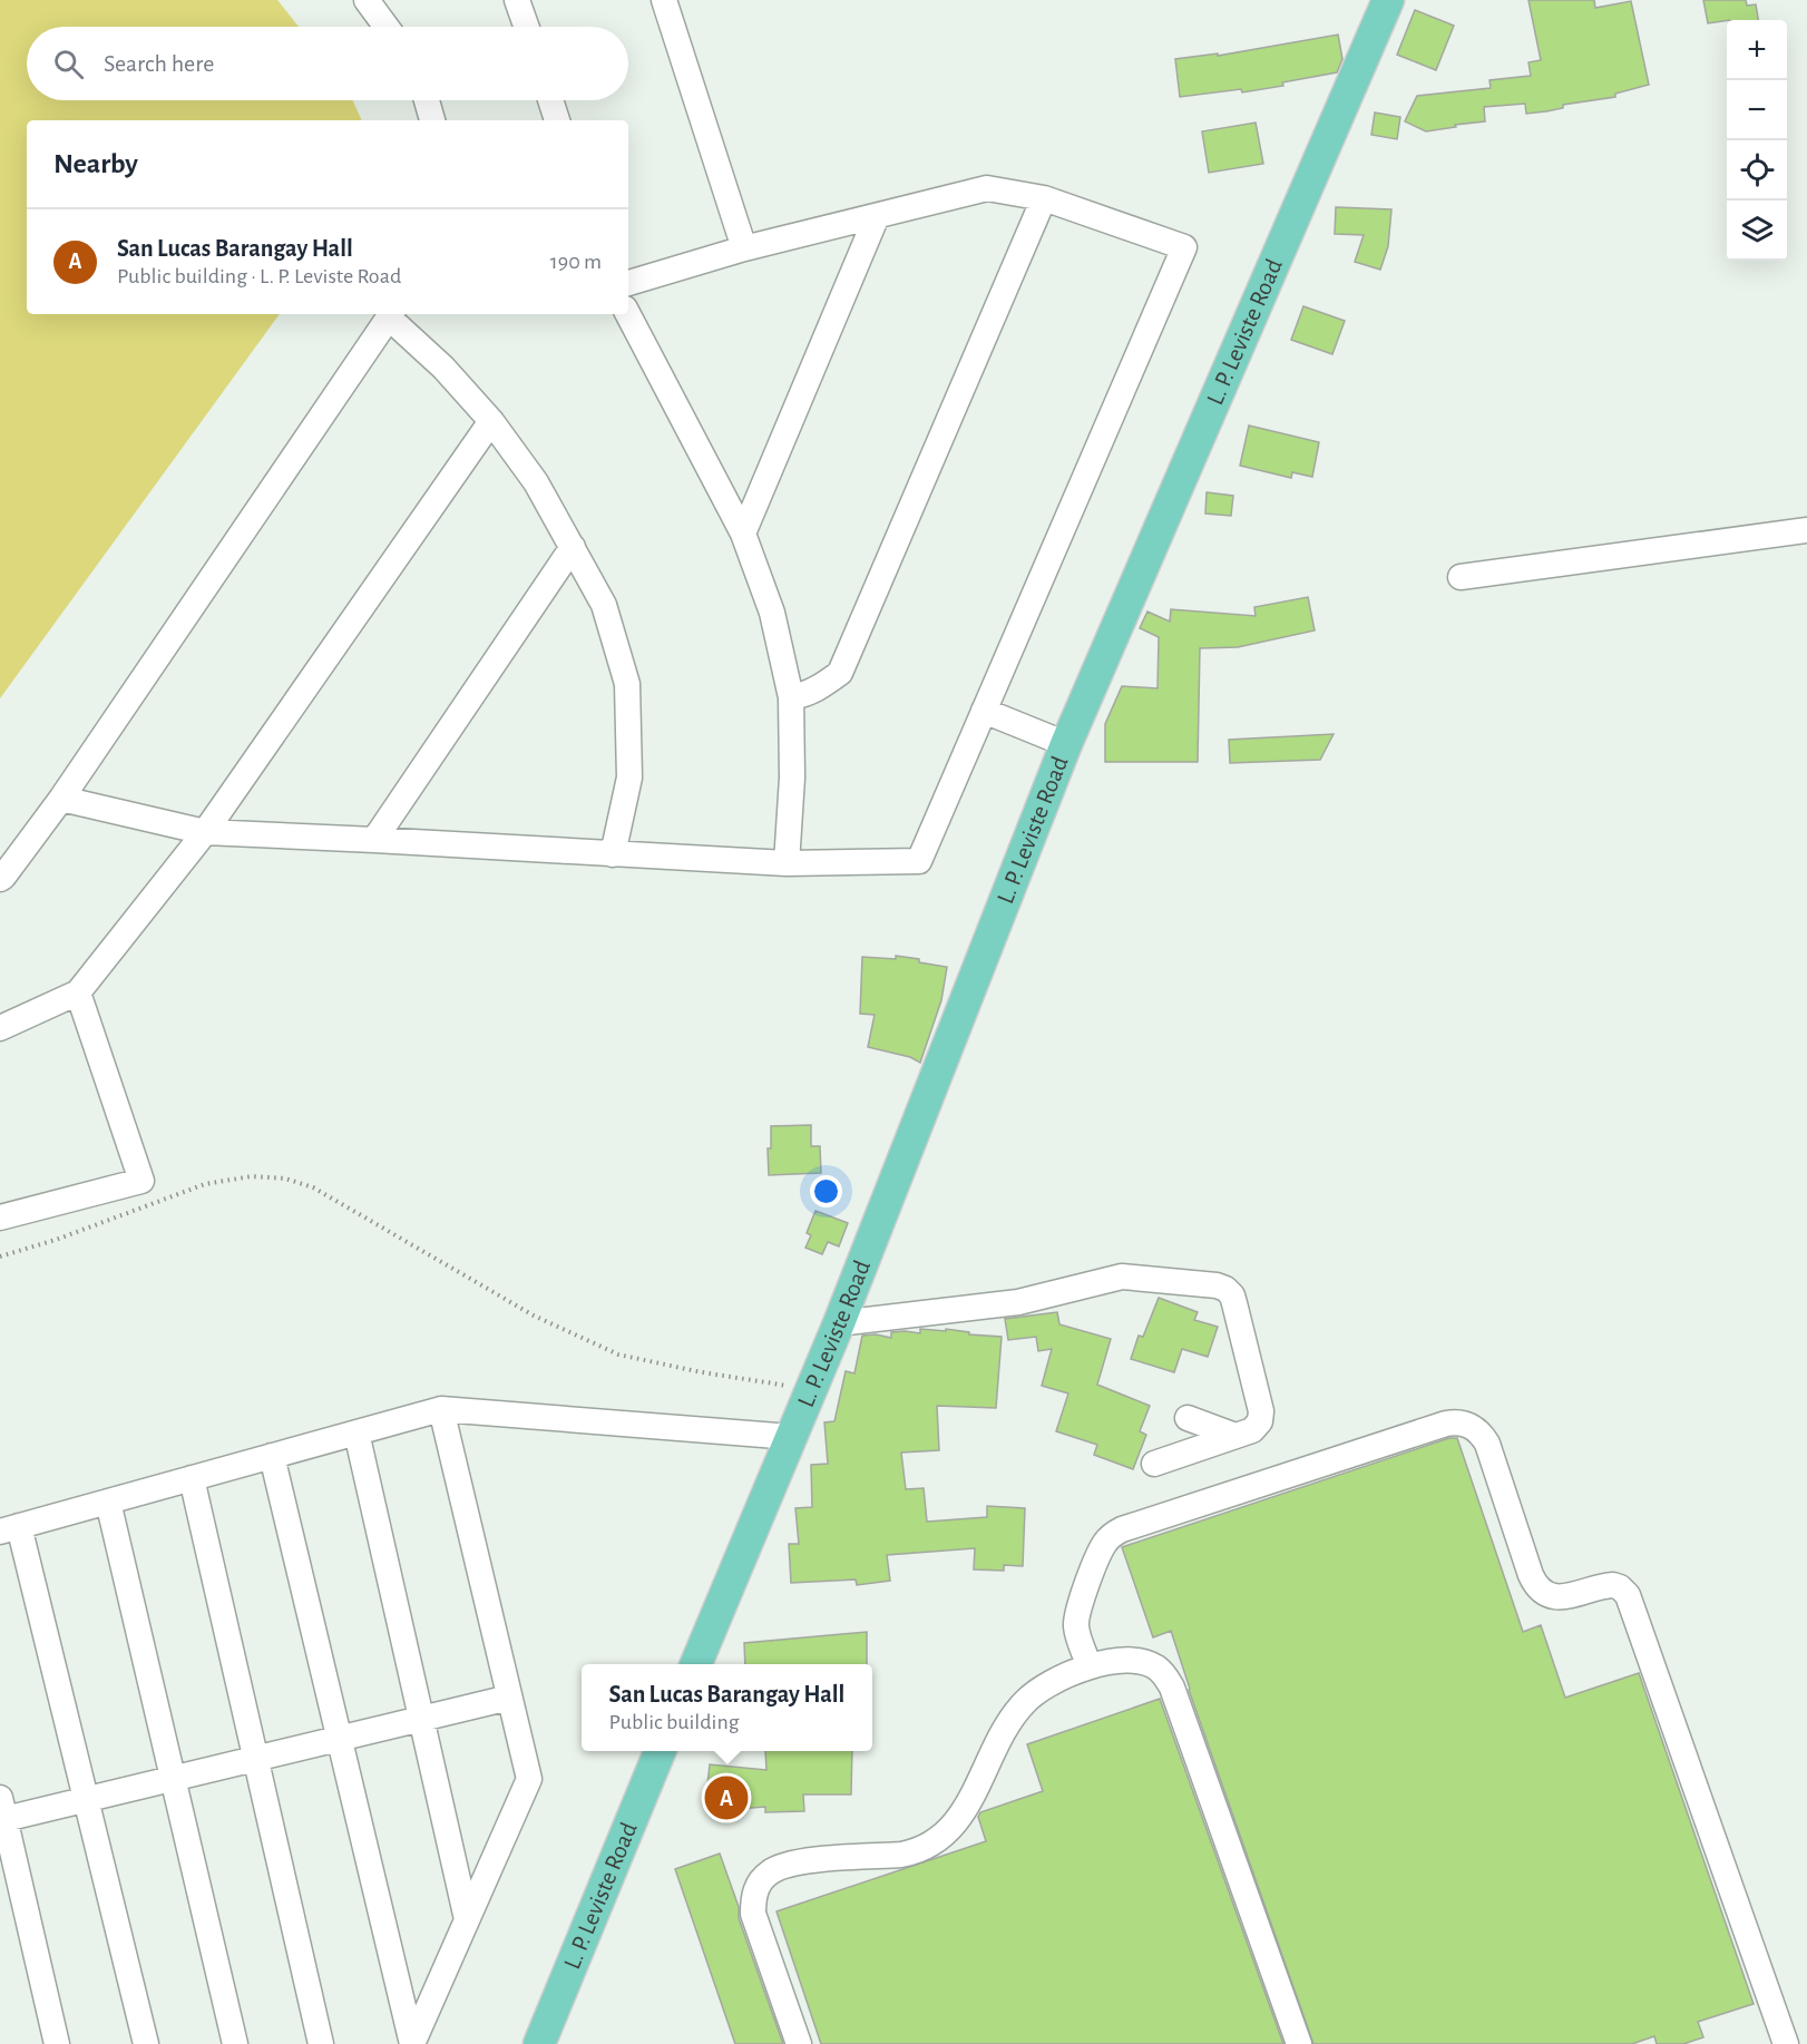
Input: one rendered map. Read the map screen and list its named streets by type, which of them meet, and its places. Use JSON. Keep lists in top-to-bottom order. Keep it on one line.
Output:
{"streets":{"main road":["L. P. Leviste Road"]},"page":{"map_buttons":["+","−"],"search":"Search here","heading":"Nearby","list":[{"mark":"A","name":"San Lucas Barangay Hall","note":"Public building · L. P. Leviste Road","value":"190 m"}],"popup":["San Lucas Barangay Hall","Public building"],"pins":"A"}}
